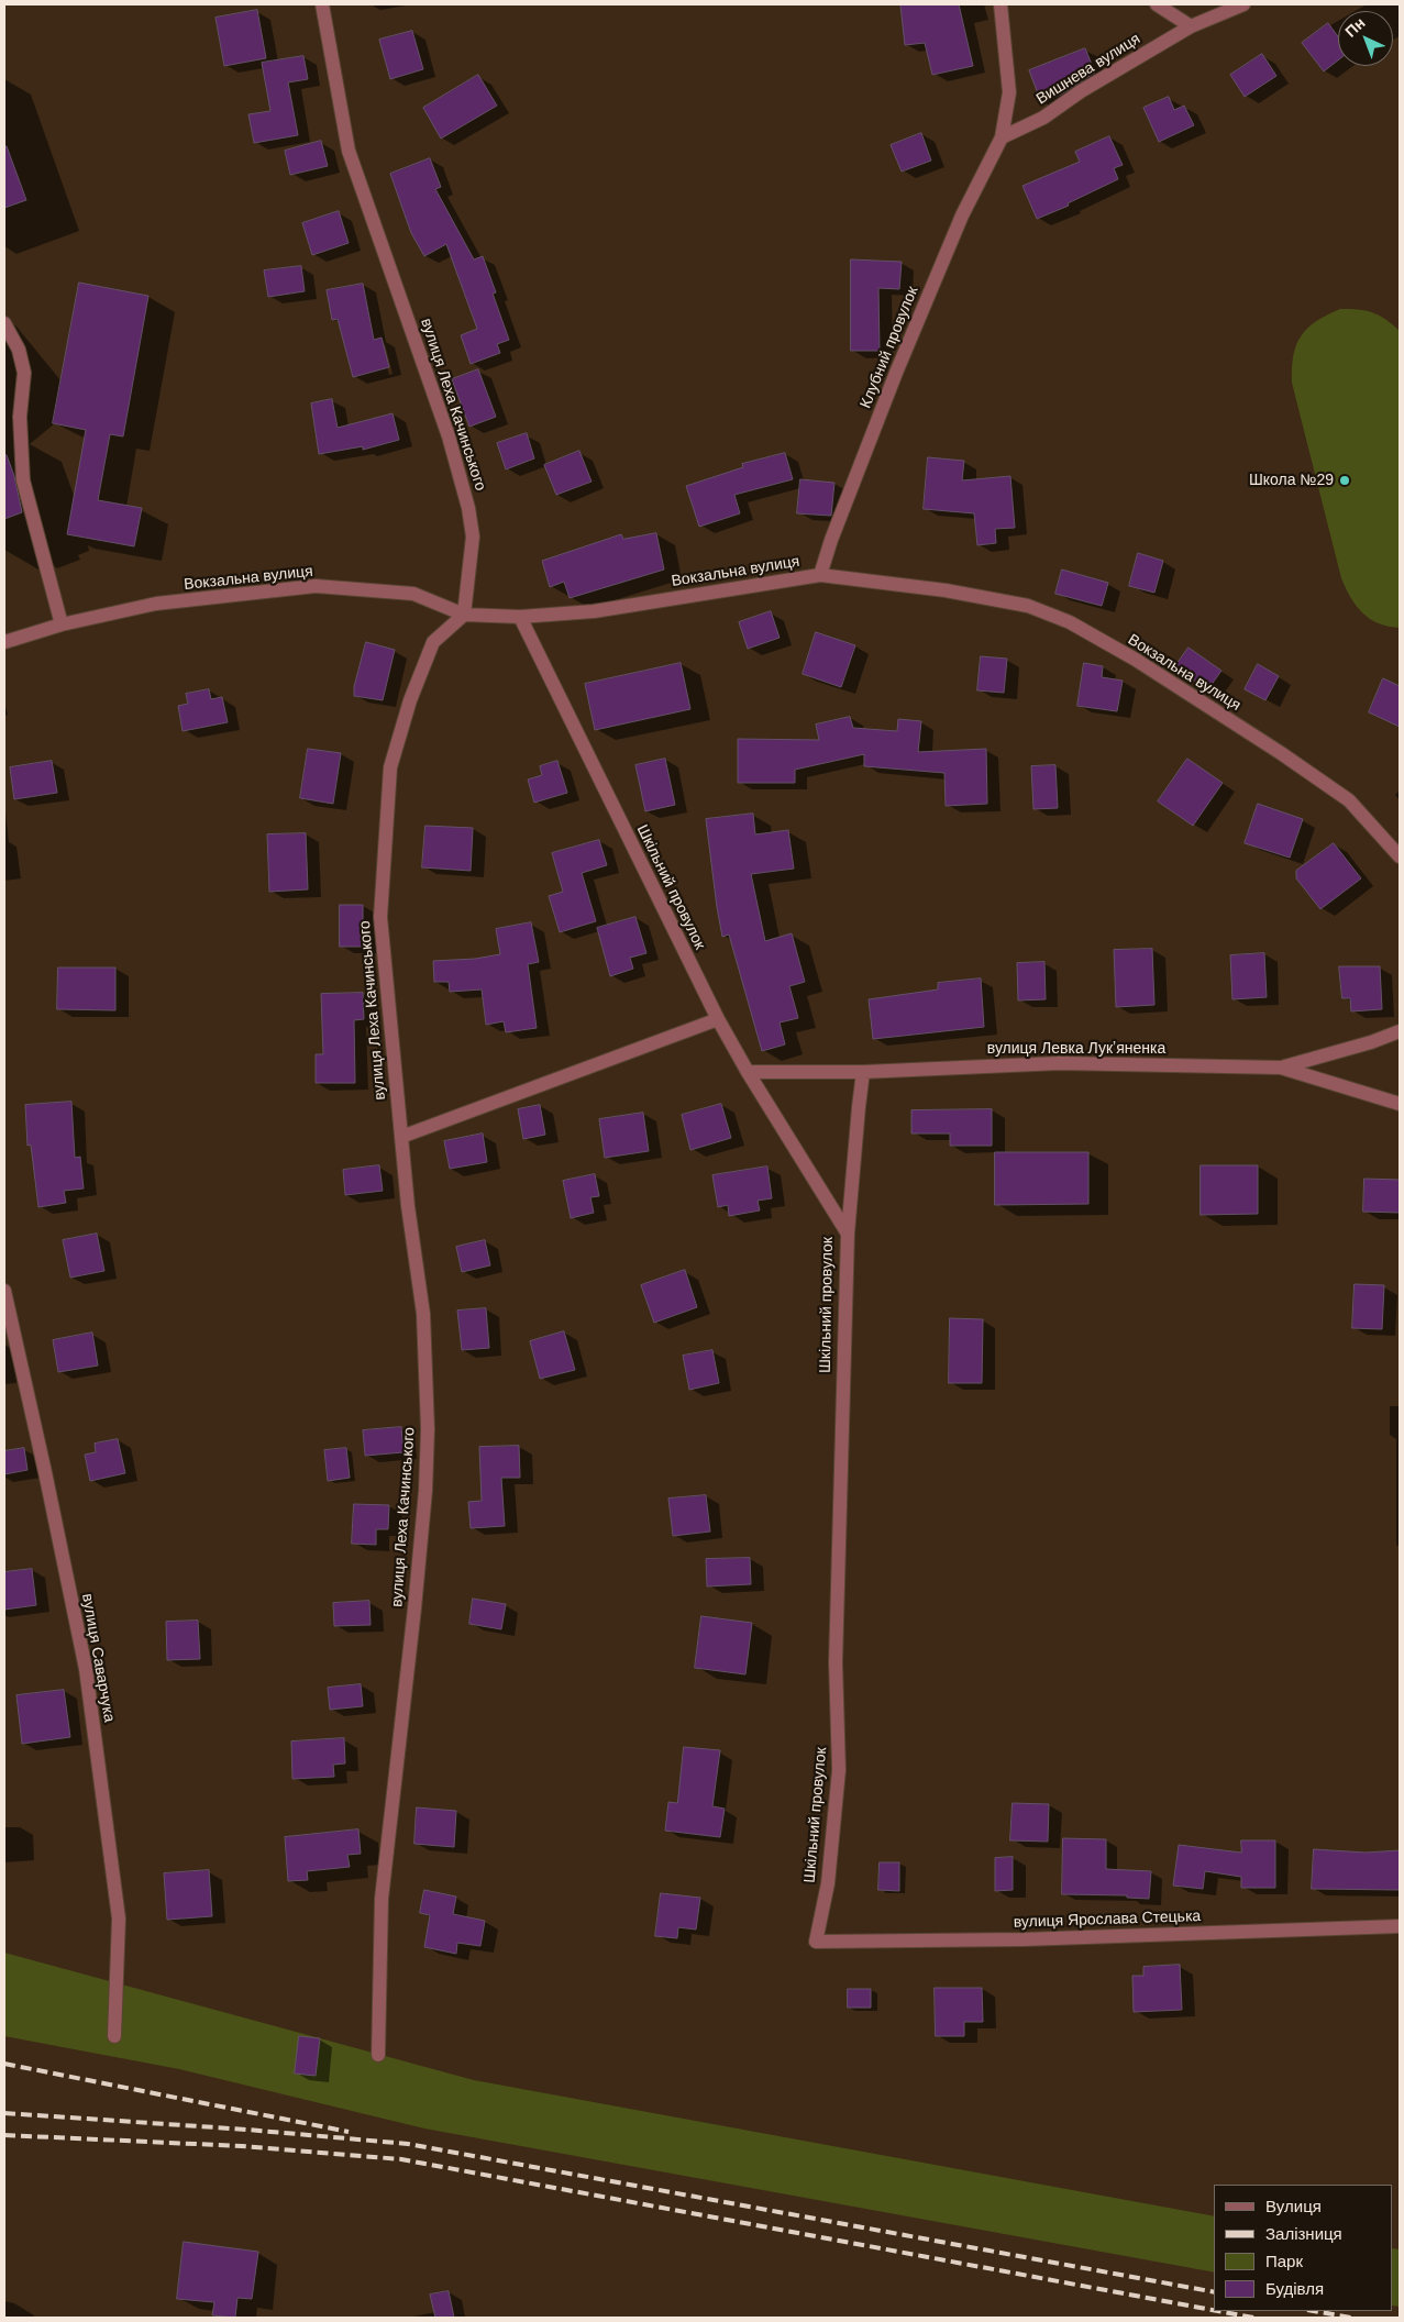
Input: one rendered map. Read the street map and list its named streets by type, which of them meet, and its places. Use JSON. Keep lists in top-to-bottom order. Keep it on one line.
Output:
{"streets":{"street":["Вишнева вулиця","Клубний провулок","вулиця Леха Качинського","Вокзальна вулиця","Шкільний провулок","вулиця Левка Лукʼяненка","вулиця Саварчука","вулиця Ярослава Стецька"]},"crossings":[["Вишнева вулиця","Клубний провулок"],["Клубний провулок","Вокзальна вулиця"],["вулиця Леха Качинського","Вокзальна вулиця"],["Вокзальна вулиця","Шкільний провулок"],["Шкільний провулок","вулиця Левка Лукʼяненка"],["Шкільний провулок","вулиця Ярослава Стецька"]],"places":["Школа №29"],"legend":["Вулиця","Залізниця","Парк","Будівля"],"north":"top left"}
